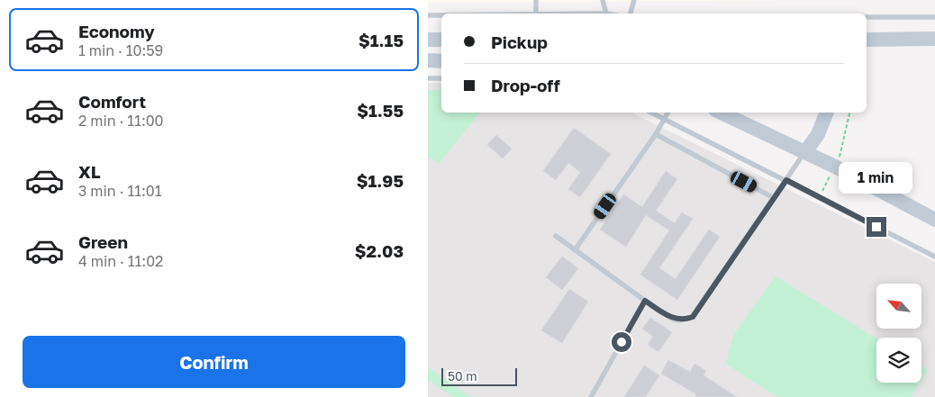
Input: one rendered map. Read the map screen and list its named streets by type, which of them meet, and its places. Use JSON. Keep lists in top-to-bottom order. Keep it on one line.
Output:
{"scale_bar":"50 m","north":"top left","page":{"list":[{"name":"Economy","note":"1 min · 10:59","value":"$1.15"},{"name":"Comfort","note":"2 min · 11:00","value":"$1.55"},{"name":"XL","note":"3 min · 11:01","value":"$1.95"},{"name":"Green","note":"4 min · 11:02","value":"$2.03"}],"banner":["Pickup","Drop-off"],"bubble":"1 min","buttons":"Confirm","scale":"50 m"}}
